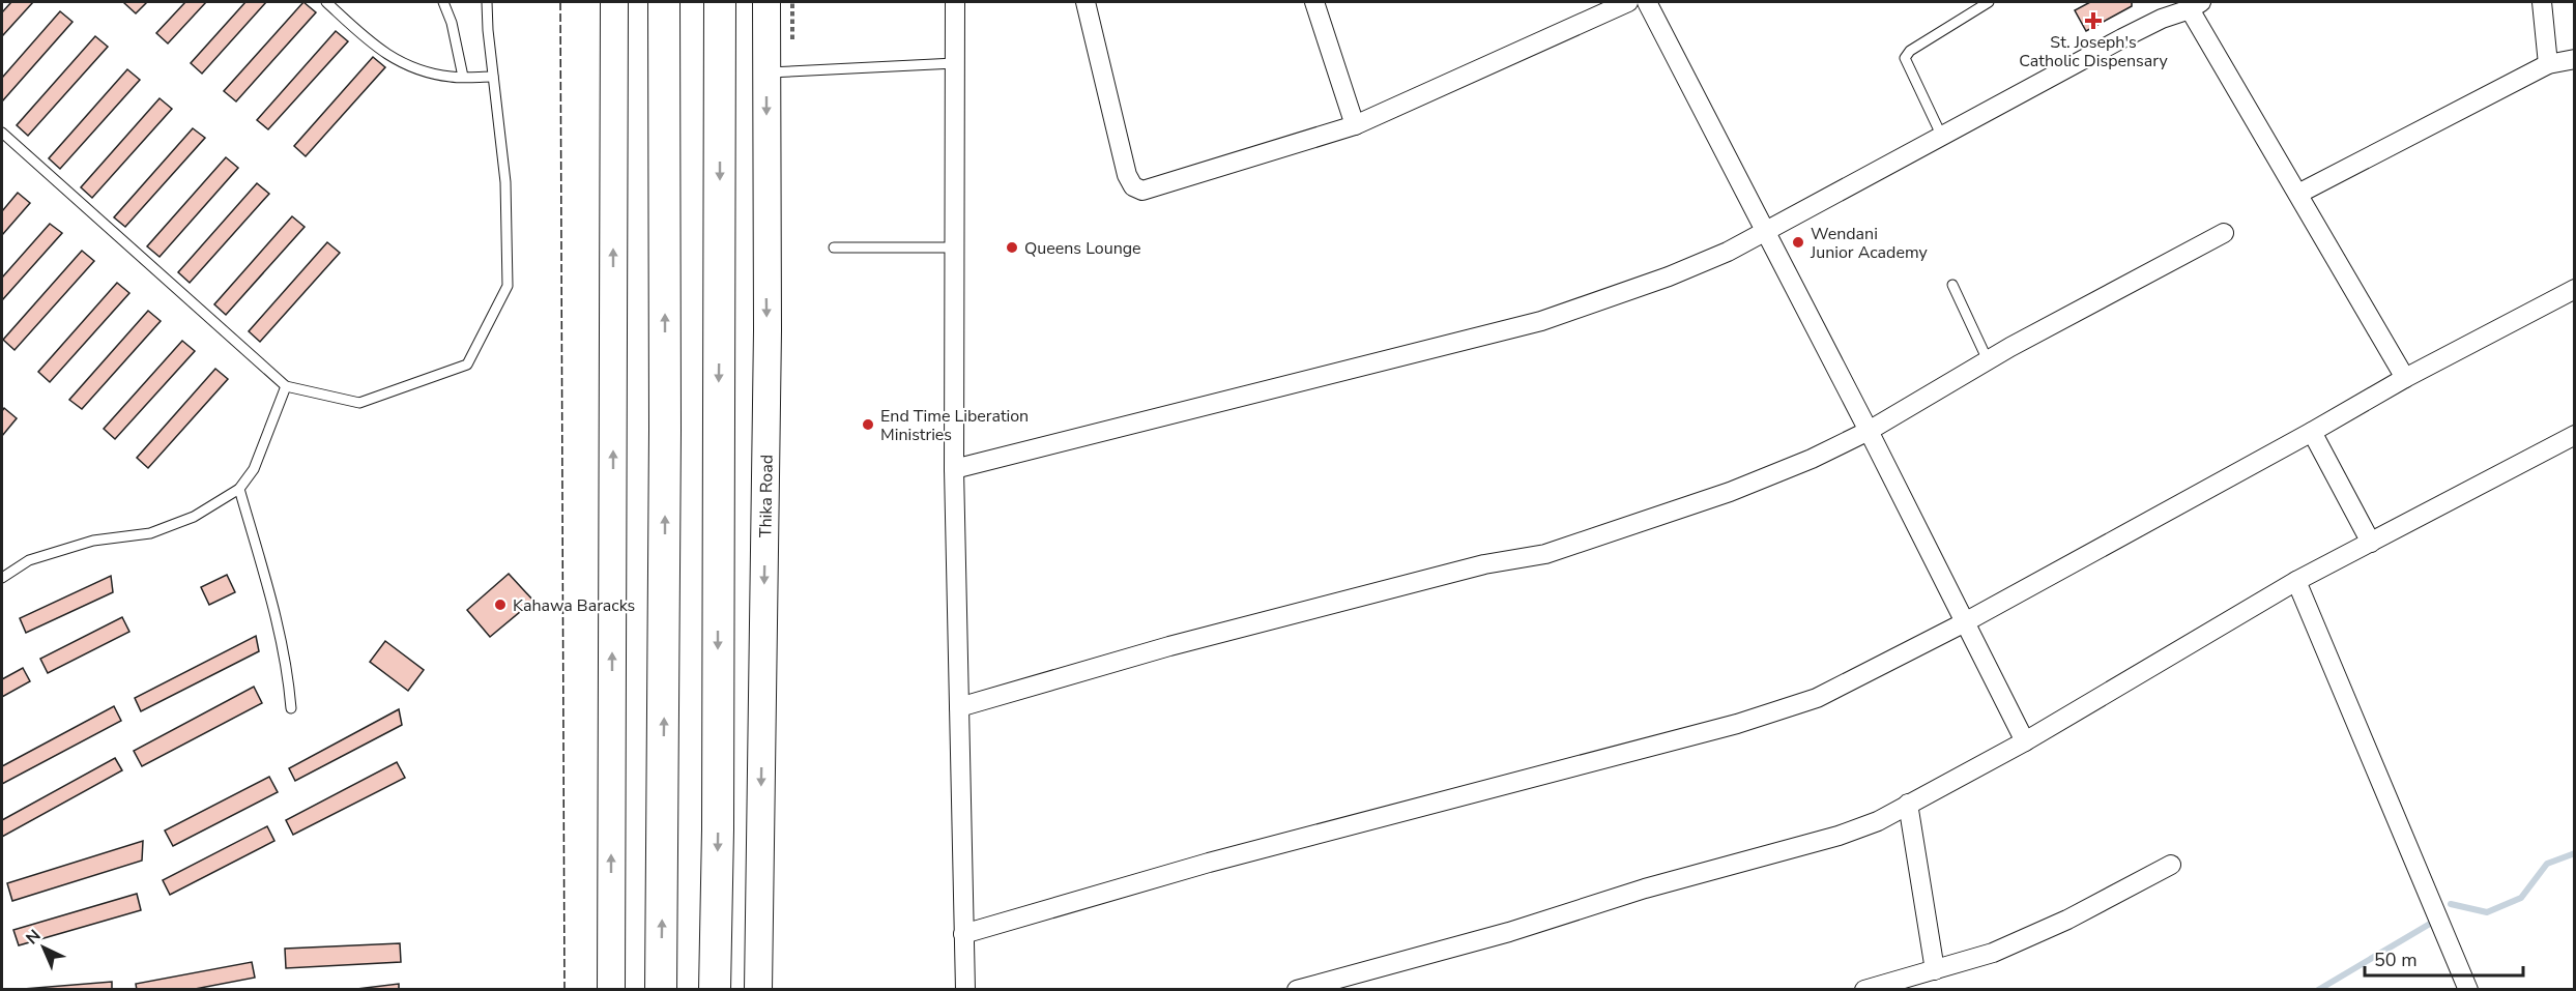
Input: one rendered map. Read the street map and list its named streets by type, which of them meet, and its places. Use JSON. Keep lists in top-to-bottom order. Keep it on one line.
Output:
{"streets":{"main road":["Thika Road"]},"places":{"health":["St. Joseph's Catholic Dispensary"],"other":["Wendani Junior Academy","Queens Lounge","End Time Liberation Ministries","Kahawa Baracks"]},"scale_bar":"50 m","north":"top left"}
